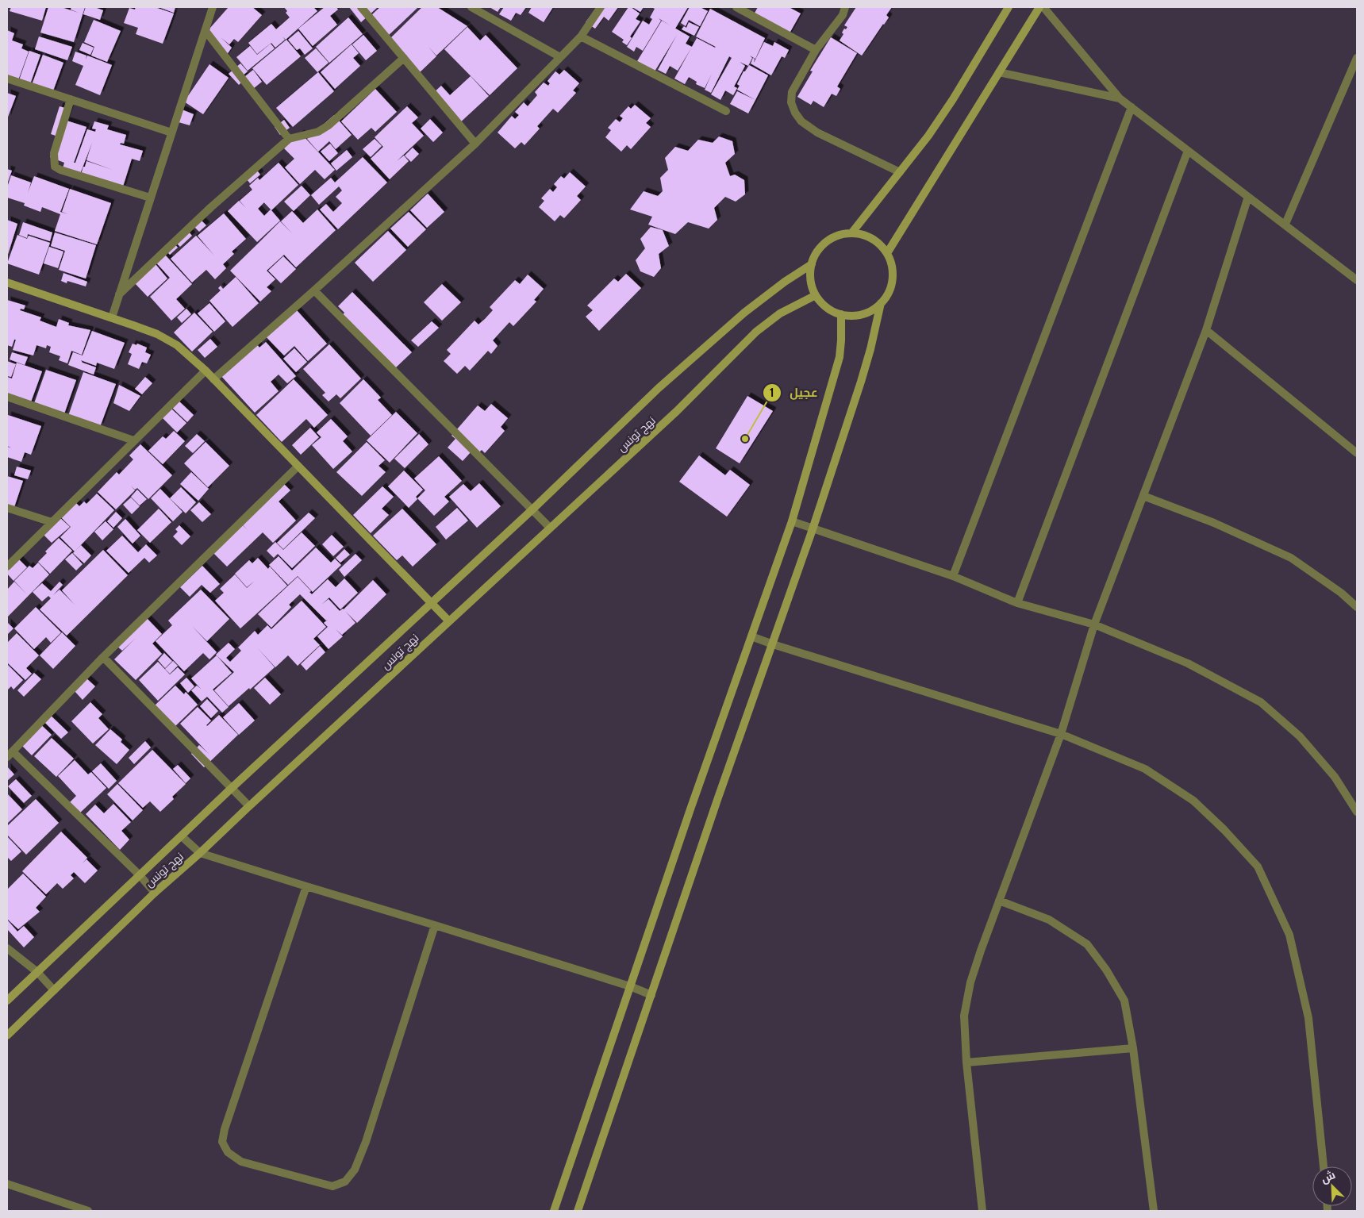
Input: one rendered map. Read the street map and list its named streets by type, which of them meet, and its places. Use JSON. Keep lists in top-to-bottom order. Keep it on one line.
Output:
{"streets":{"street":["نهج تونس"]},"places":["عجيل"],"north":"top left"}
